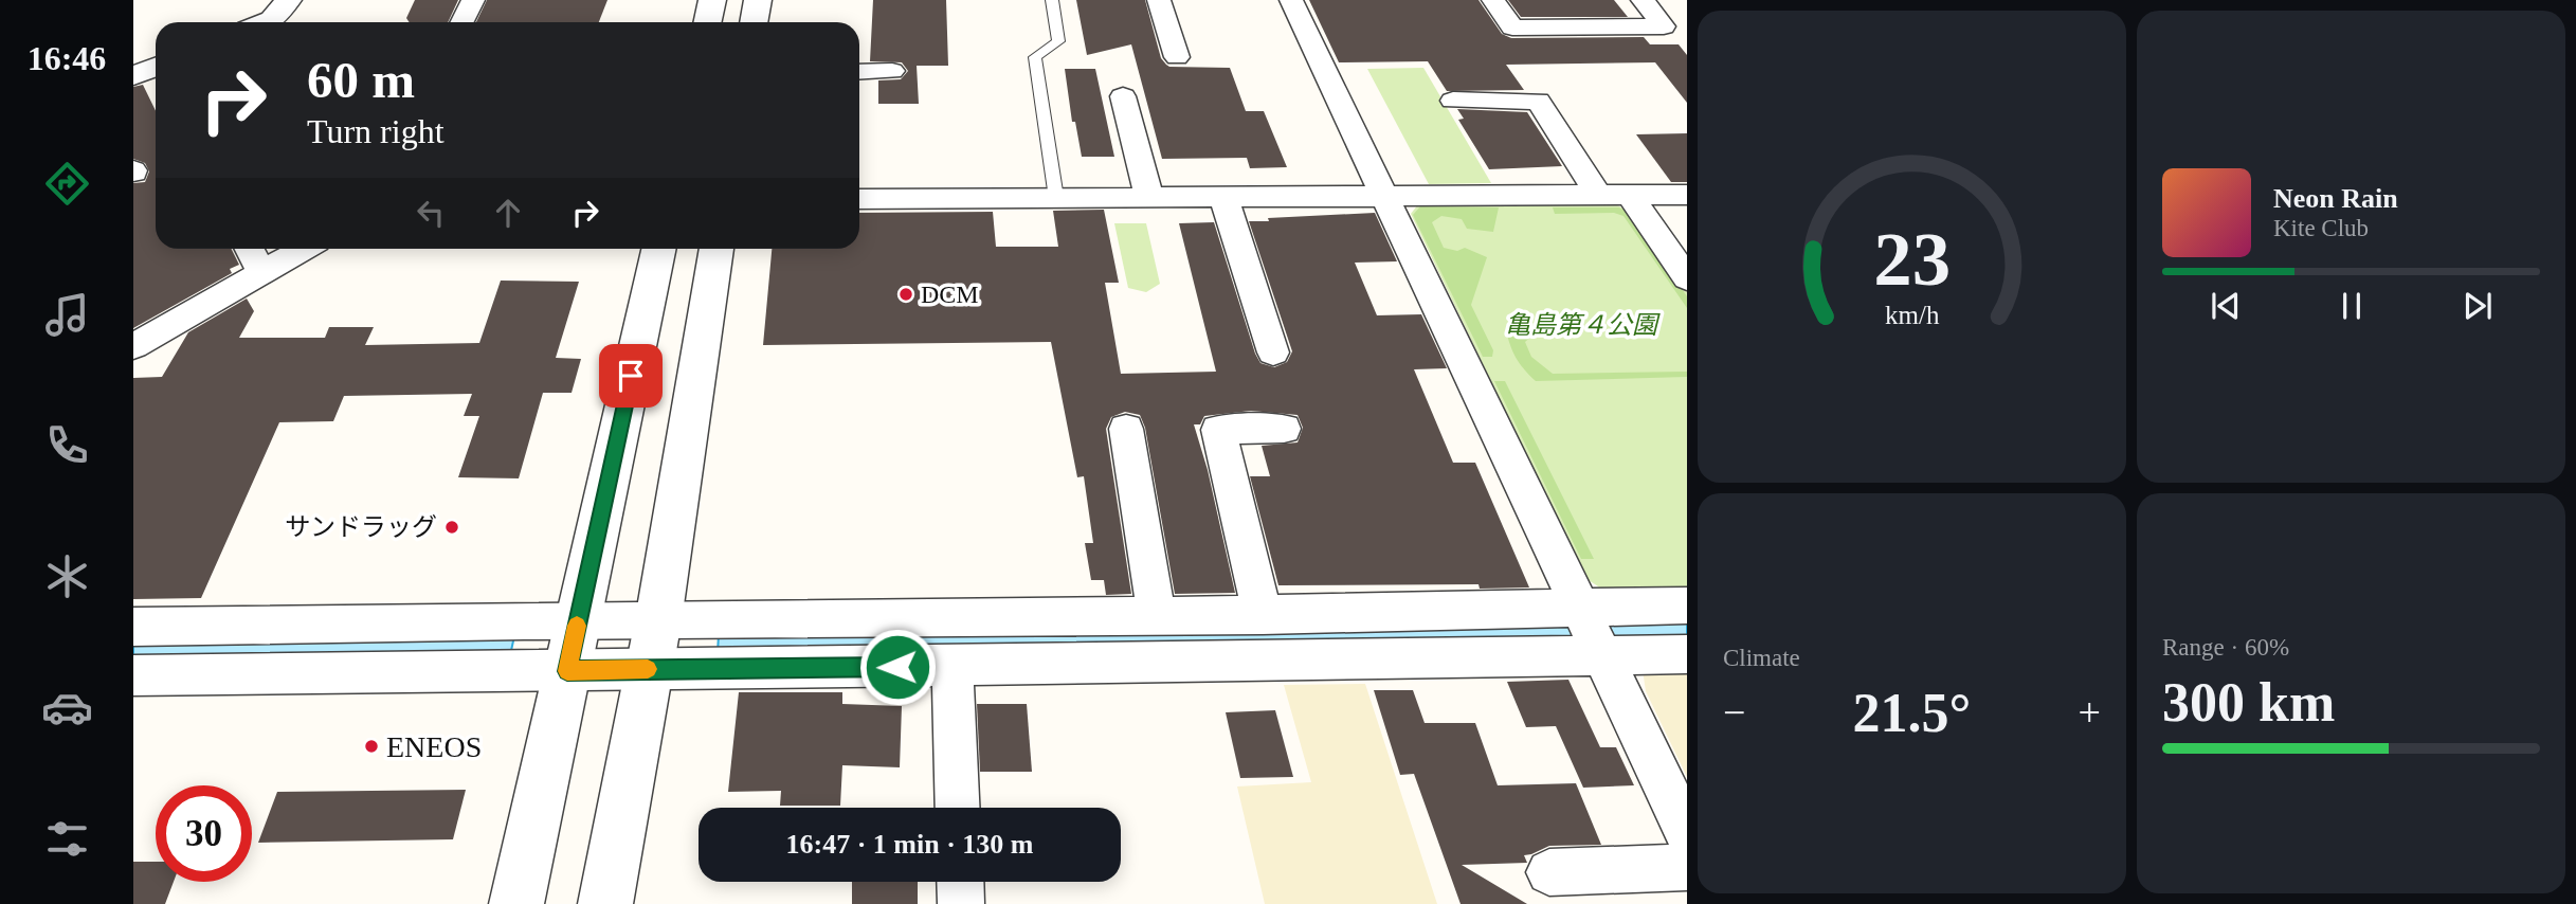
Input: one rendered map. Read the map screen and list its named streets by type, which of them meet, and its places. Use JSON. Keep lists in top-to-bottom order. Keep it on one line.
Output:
{"parks":["亀島第４公園"],"places":["DCM","サンドラッグ","ENEOS"],"page":{"tabs":"16:46","turn":["60 m","Turn right"],"song":["Neon Rain","Kite Club"],"tile":["Climate",["Range · 60%","300 km"]],"heat":["−","21.5°","+"],"limit":"30","trip":"16:47 · 1 min · 130 m","gauge":["23","km/h"]}}
